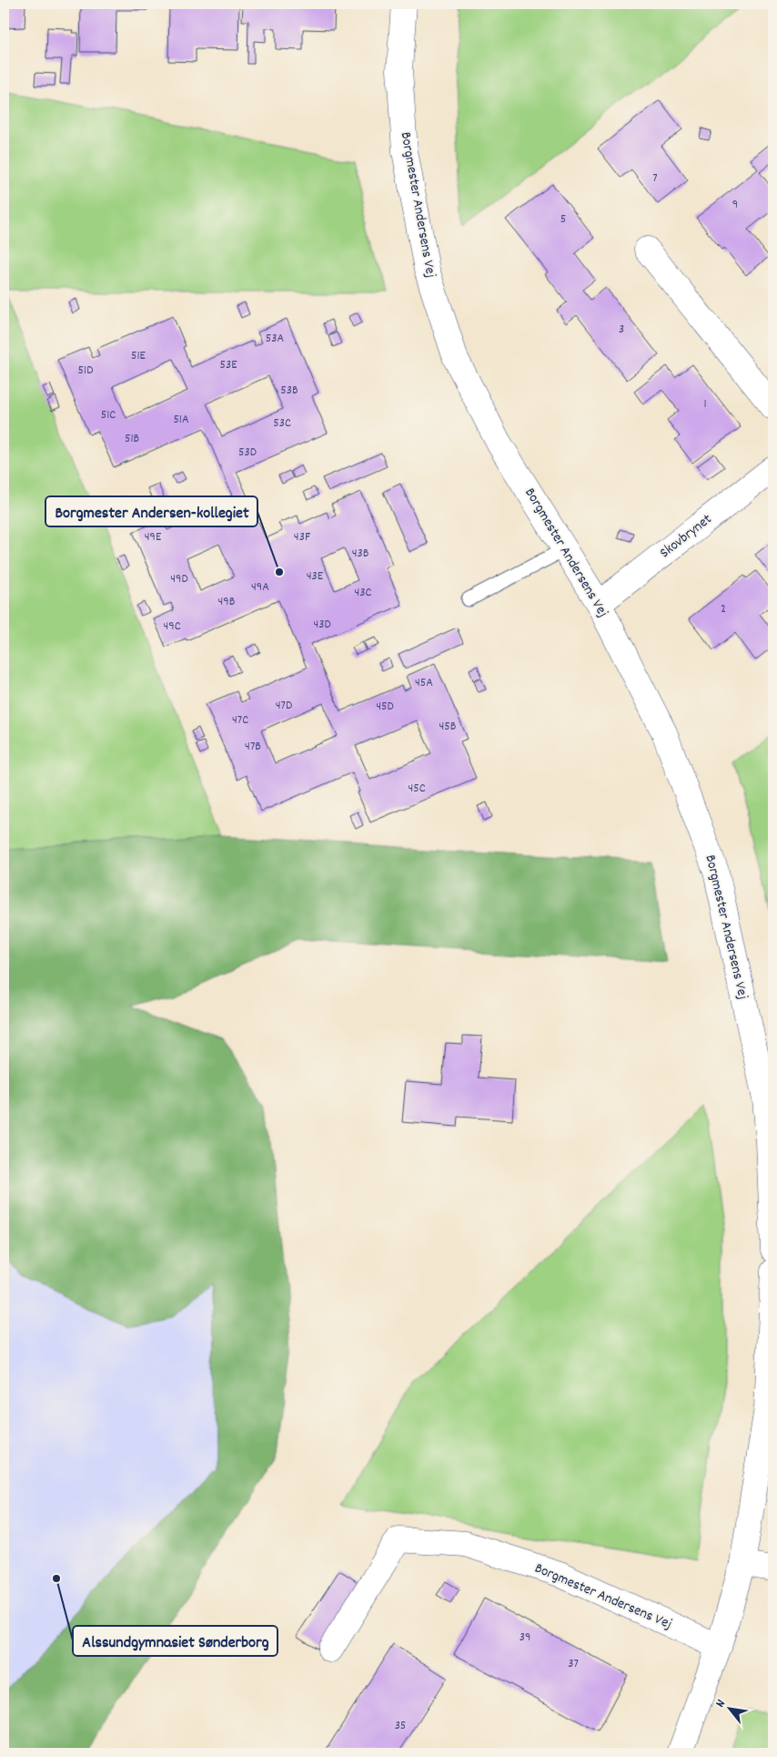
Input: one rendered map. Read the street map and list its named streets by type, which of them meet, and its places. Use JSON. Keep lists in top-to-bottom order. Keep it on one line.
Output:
{"streets":{"street":["Borgmester Andersens Vej","Skovbrynet"]},"crossings":[["Borgmester Andersens Vej","Skovbrynet"]],"places":["Borgmester Andersen-kollegiet","Alssundgymnasiet Sønderborg"],"house_numbers":["7","9","5","3","53A","51E","53E","51D","53B","1","51C","51A","53C","51B","53D","49E","43F","43B","43E","49D","49A","43C","49B","2","43D","49C","45A","47D","45D","47C","45B","47B","45C","39","37","35"],"north":"top left"}
